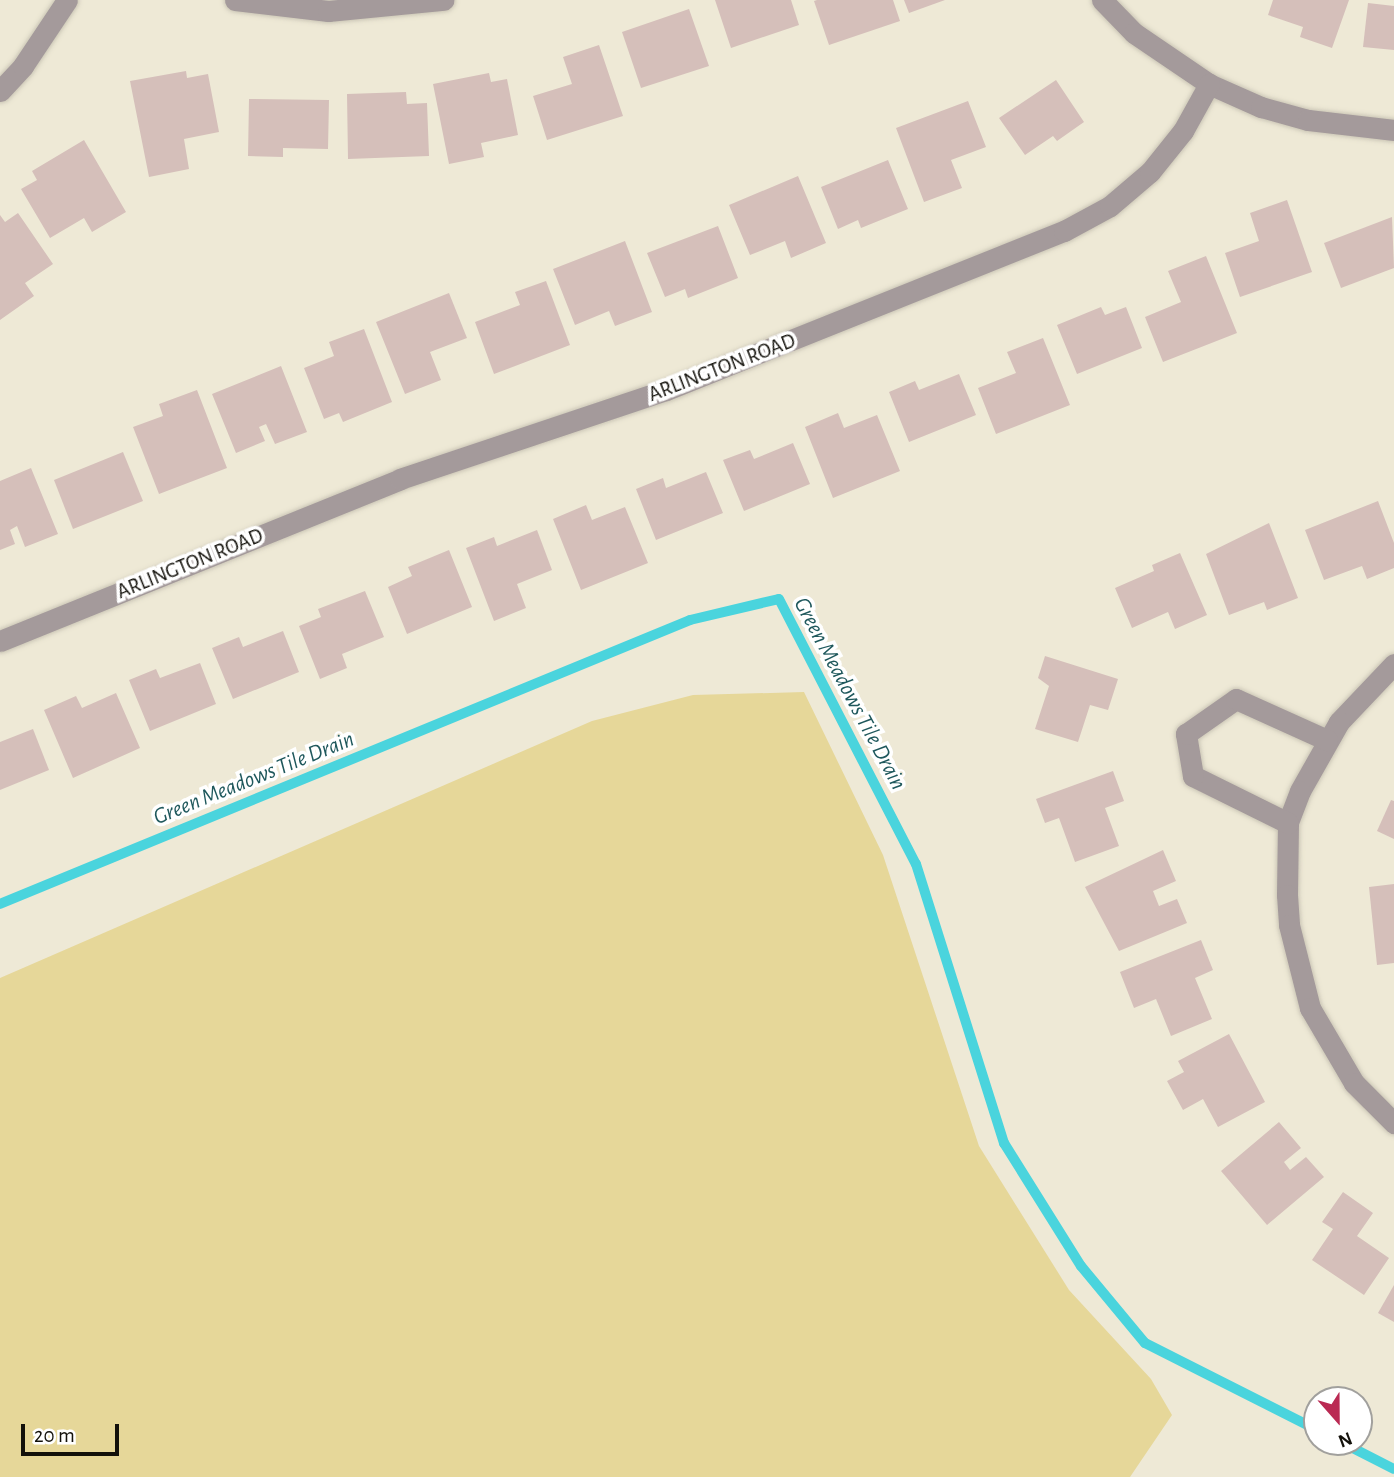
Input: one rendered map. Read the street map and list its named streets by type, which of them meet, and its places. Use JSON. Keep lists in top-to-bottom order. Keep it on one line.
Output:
{"streets":{"street":["ARLINGTON ROAD"]},"water":["Green Meadows Tile Drain"],"scale_bar":"20 m","north":"bottom"}
